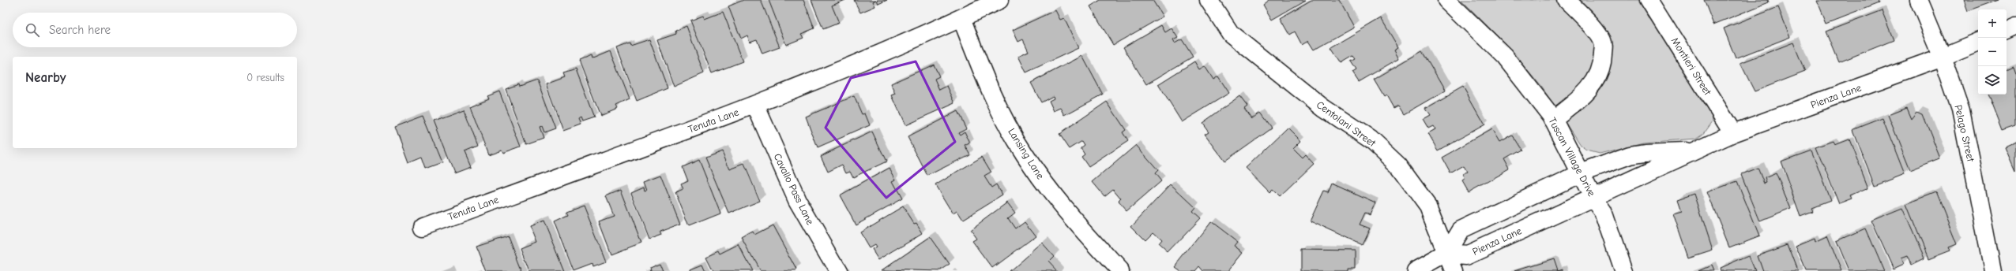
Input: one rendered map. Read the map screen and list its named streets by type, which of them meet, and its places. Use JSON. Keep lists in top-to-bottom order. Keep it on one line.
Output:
{"streets":{"street":["Montieri Street","Pienza Lane","Tenuta Lane","Centolani Street","Pelago Street","Lansing Lane","Tuscan Village Drive","Cavallo Pass Lane"]},"crossings":[["Montieri Street","Pienza Lane"],["Pienza Lane","Centolani Street"],["Pienza Lane","Pelago Street"],["Pienza Lane","Tuscan Village Drive"],["Tenuta Lane","Lansing Lane"],["Tenuta Lane","Cavallo Pass Lane"]],"page":{"map_buttons":["+","−"],"search":"Search here","heading":["Nearby","0 results"]}}
